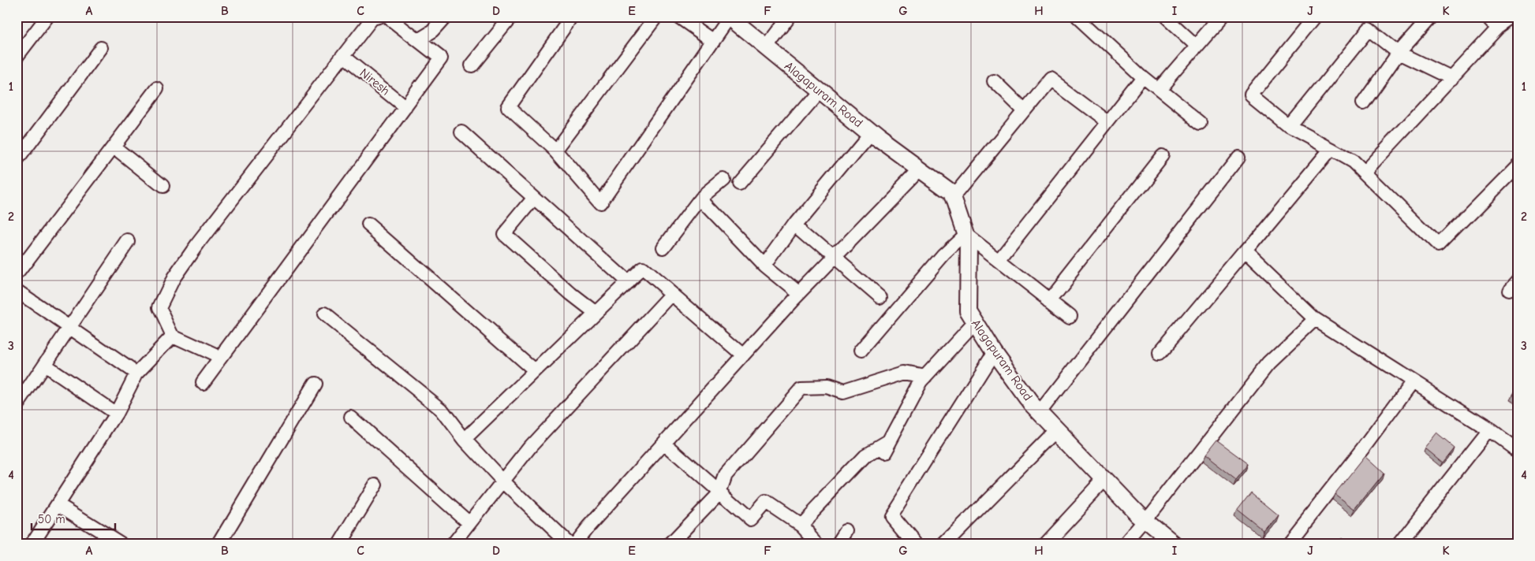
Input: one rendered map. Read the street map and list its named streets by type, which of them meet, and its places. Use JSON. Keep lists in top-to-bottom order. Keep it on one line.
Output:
{"streets":{"main road":["Alagapuram Road"],"street":["Niresh"]},"scale_bar":"50 m","grid":{"columns":["A","B","C","D","E","F","G","H","I","J","K"],"rows":["1","2","3","4"]}}
